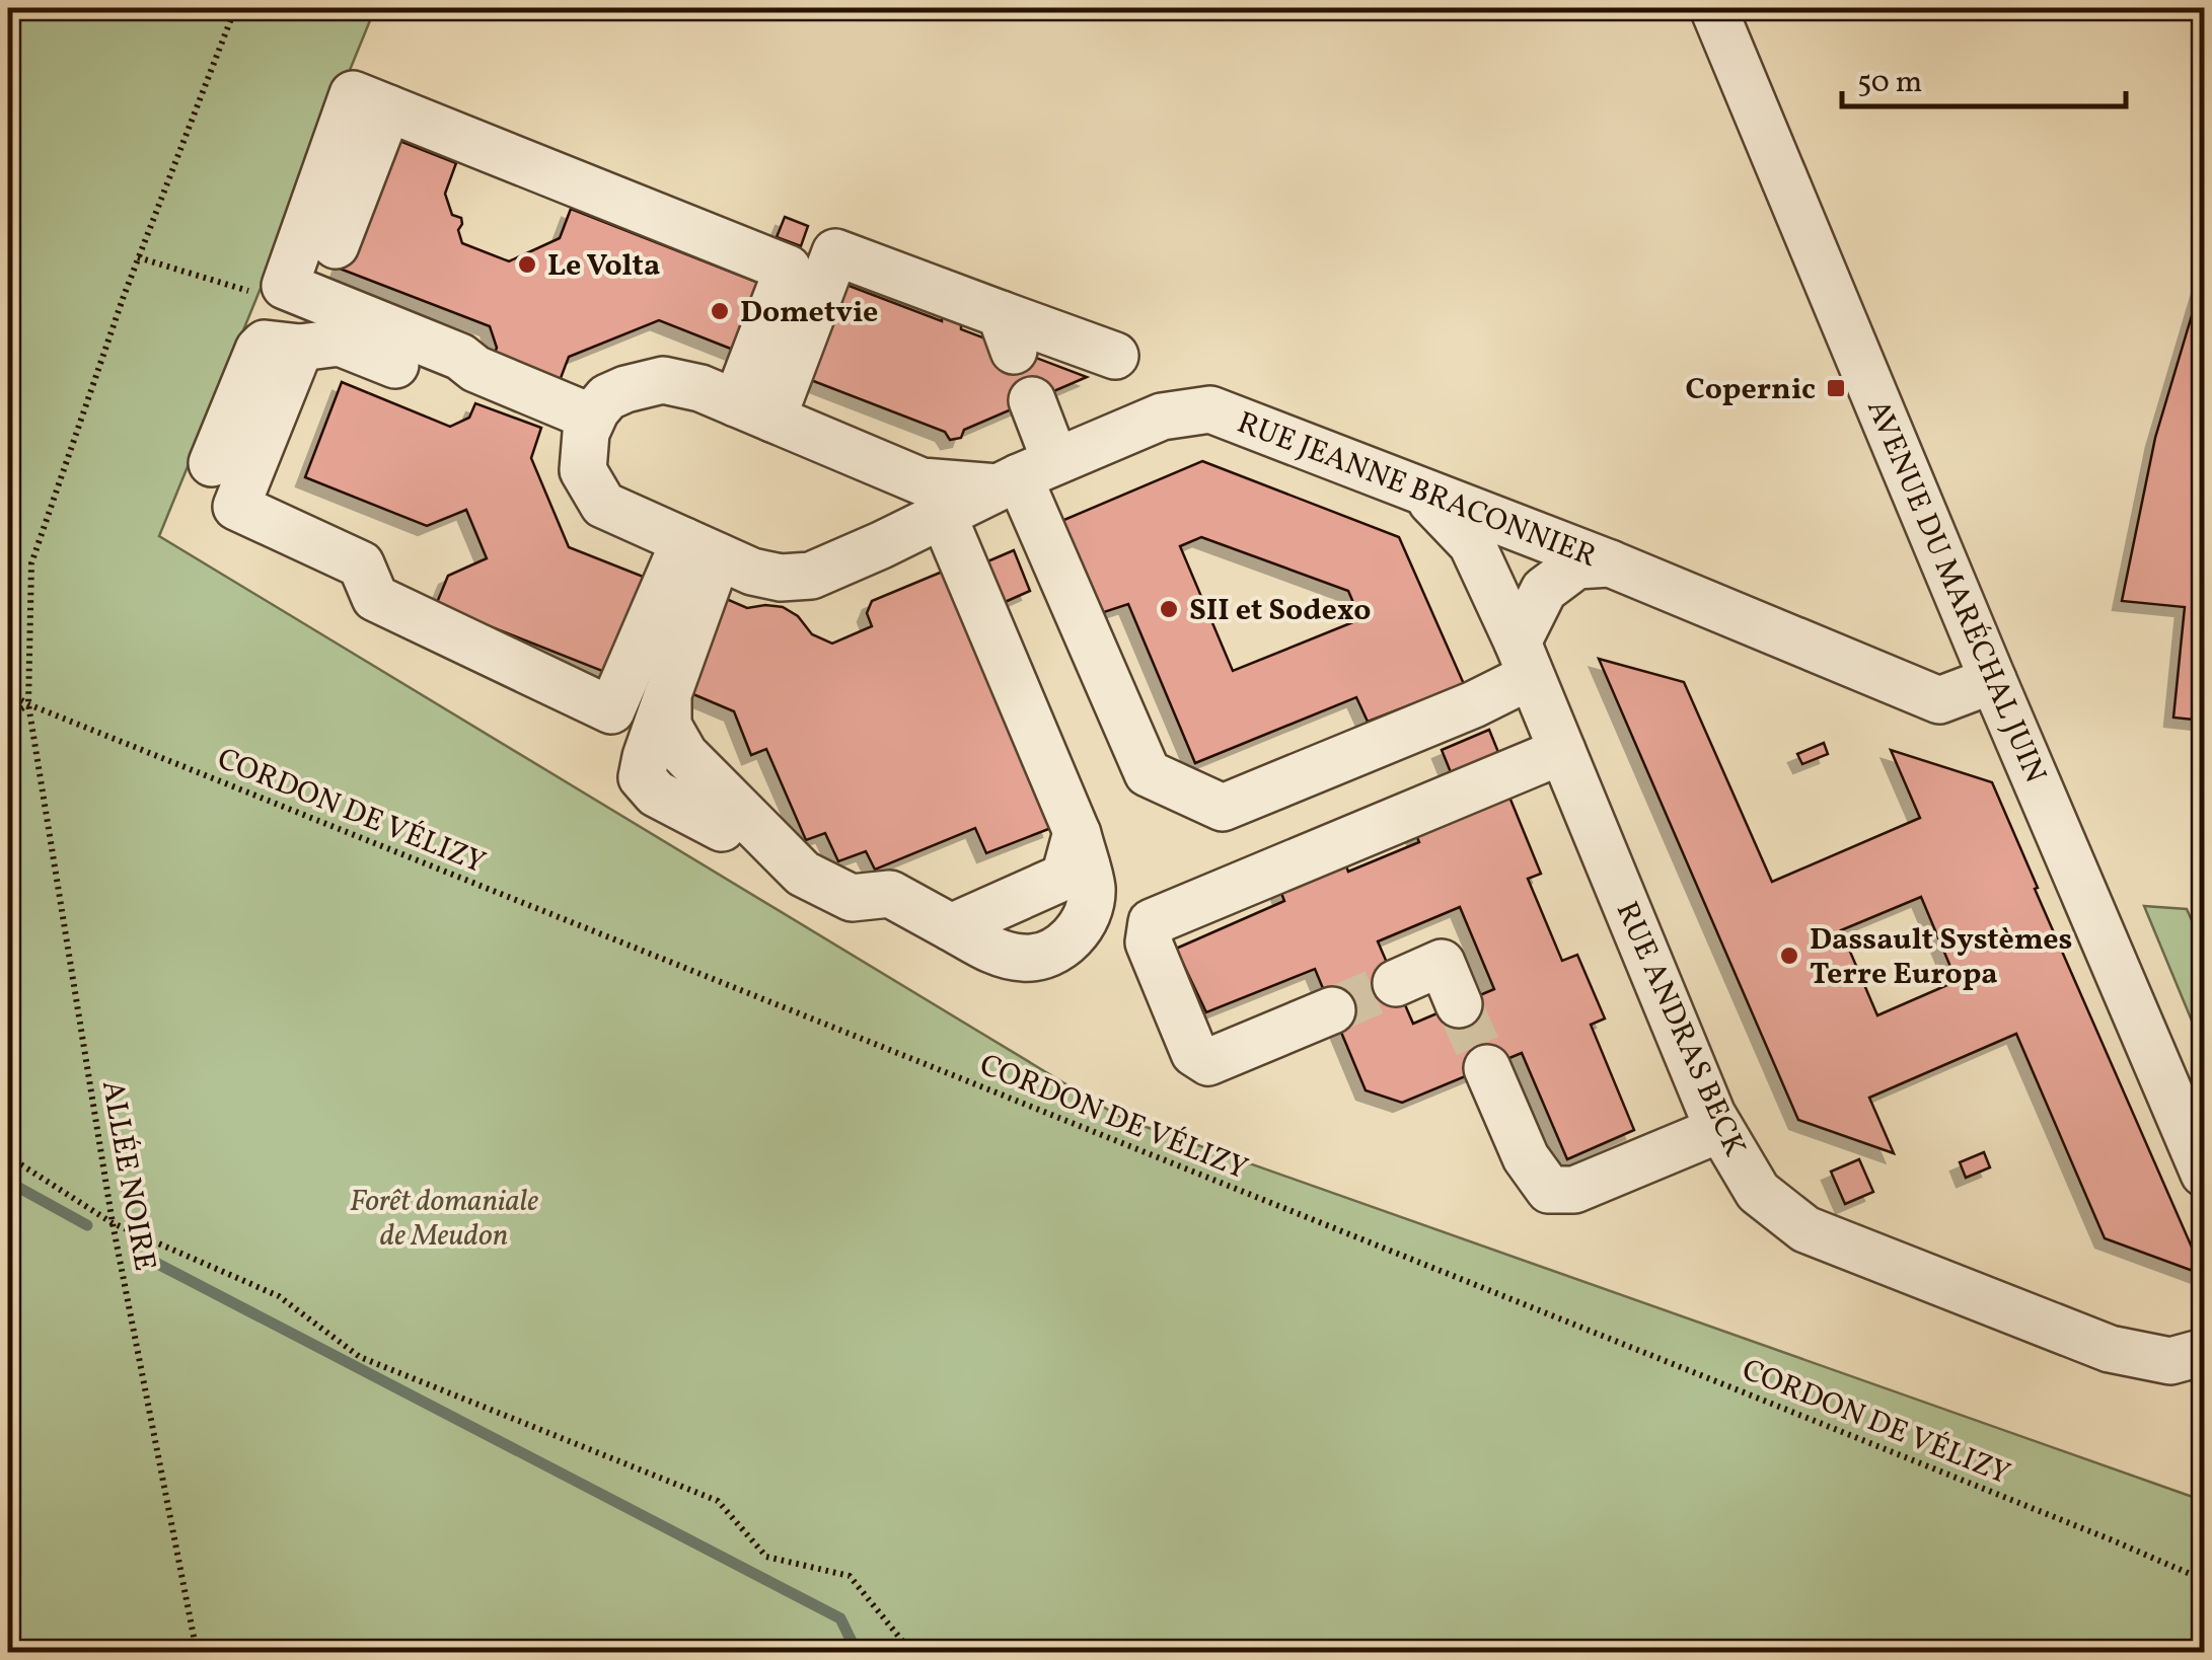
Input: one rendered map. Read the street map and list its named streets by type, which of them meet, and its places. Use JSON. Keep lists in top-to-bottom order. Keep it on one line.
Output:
{"streets":{"street":["RUE JEANNE BRACONNIER","AVENUE DU MARÉCHAL JUIN","RUE ANDRAS BECK"],"path":["CORDON DE VÉLIZY","ALLÉE NOIRE"]},"crossings":[["RUE JEANNE BRACONNIER","AVENUE DU MARÉCHAL JUIN"],["RUE JEANNE BRACONNIER","RUE ANDRAS BECK"],["CORDON DE VÉLIZY","ALLÉE NOIRE"]],"parks":["Forêt domaniale de Meudon"],"places":{"other":["Le Volta","Dometvie","SII et Sodexo","Dassault Systèmes Terre Europa"],"transit":["Copernic"]},"scale_bar":"50 m"}
